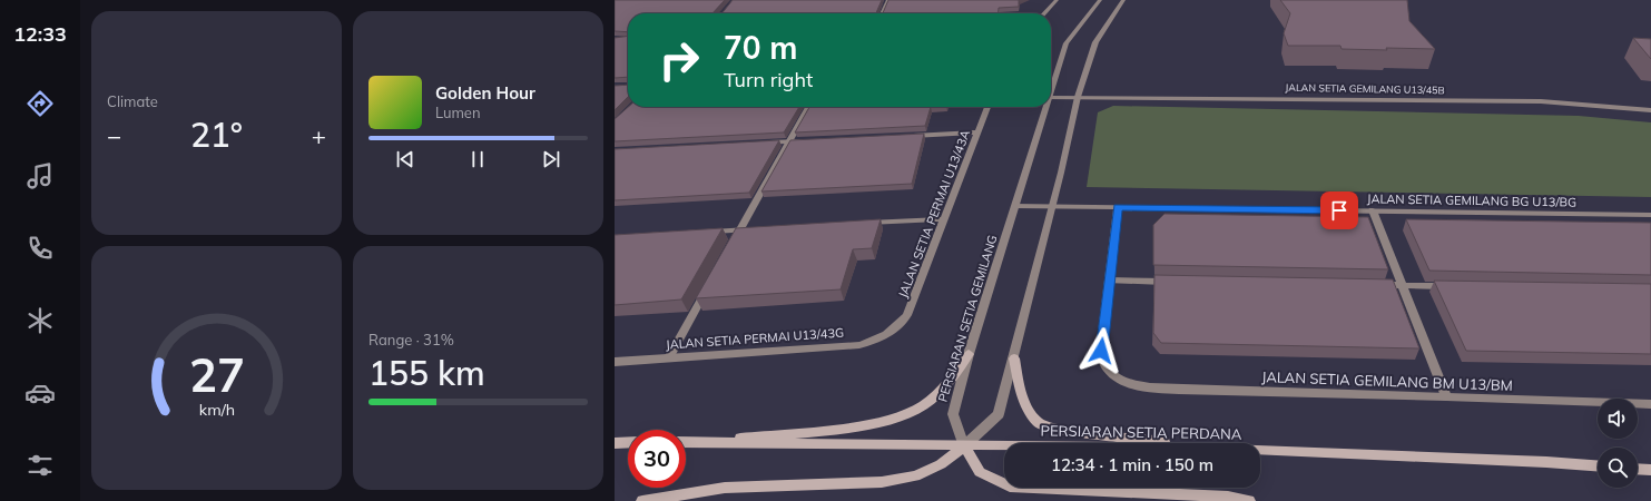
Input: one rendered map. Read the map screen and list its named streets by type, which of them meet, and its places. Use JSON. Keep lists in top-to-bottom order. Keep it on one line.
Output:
{"streets":{"main road":["PERSIARAN SETIA PERDANA"],"street":["JALAN SETIA GEMILANG U13/45B","JALAN SETIA GEMILANG BG U13/BG","JALAN SETIA PERMAI U13/43A","PERSIARAN SETIA GEMILANG","JALAN SETIA PERMAI U13/43G","JALAN SETIA GEMILANG BM U13/BM"]},"crossings":[["JALAN SETIA GEMILANG BG U13/BG","PERSIARAN SETIA GEMILANG"],["JALAN SETIA PERMAI U13/43A","JALAN SETIA PERMAI U13/43G"],["PERSIARAN SETIA GEMILANG","PERSIARAN SETIA PERDANA"]],"page":{"tabs":"12:33","tile":["Climate",["Range · 31%","155 km"]],"turn":["70 m","Turn right"],"song":["Golden Hour","Lumen"],"heat":["−","21°","+"],"limit":"30","trip":"12:34 · 1 min · 150 m","gauge":["27","km/h"]}}
